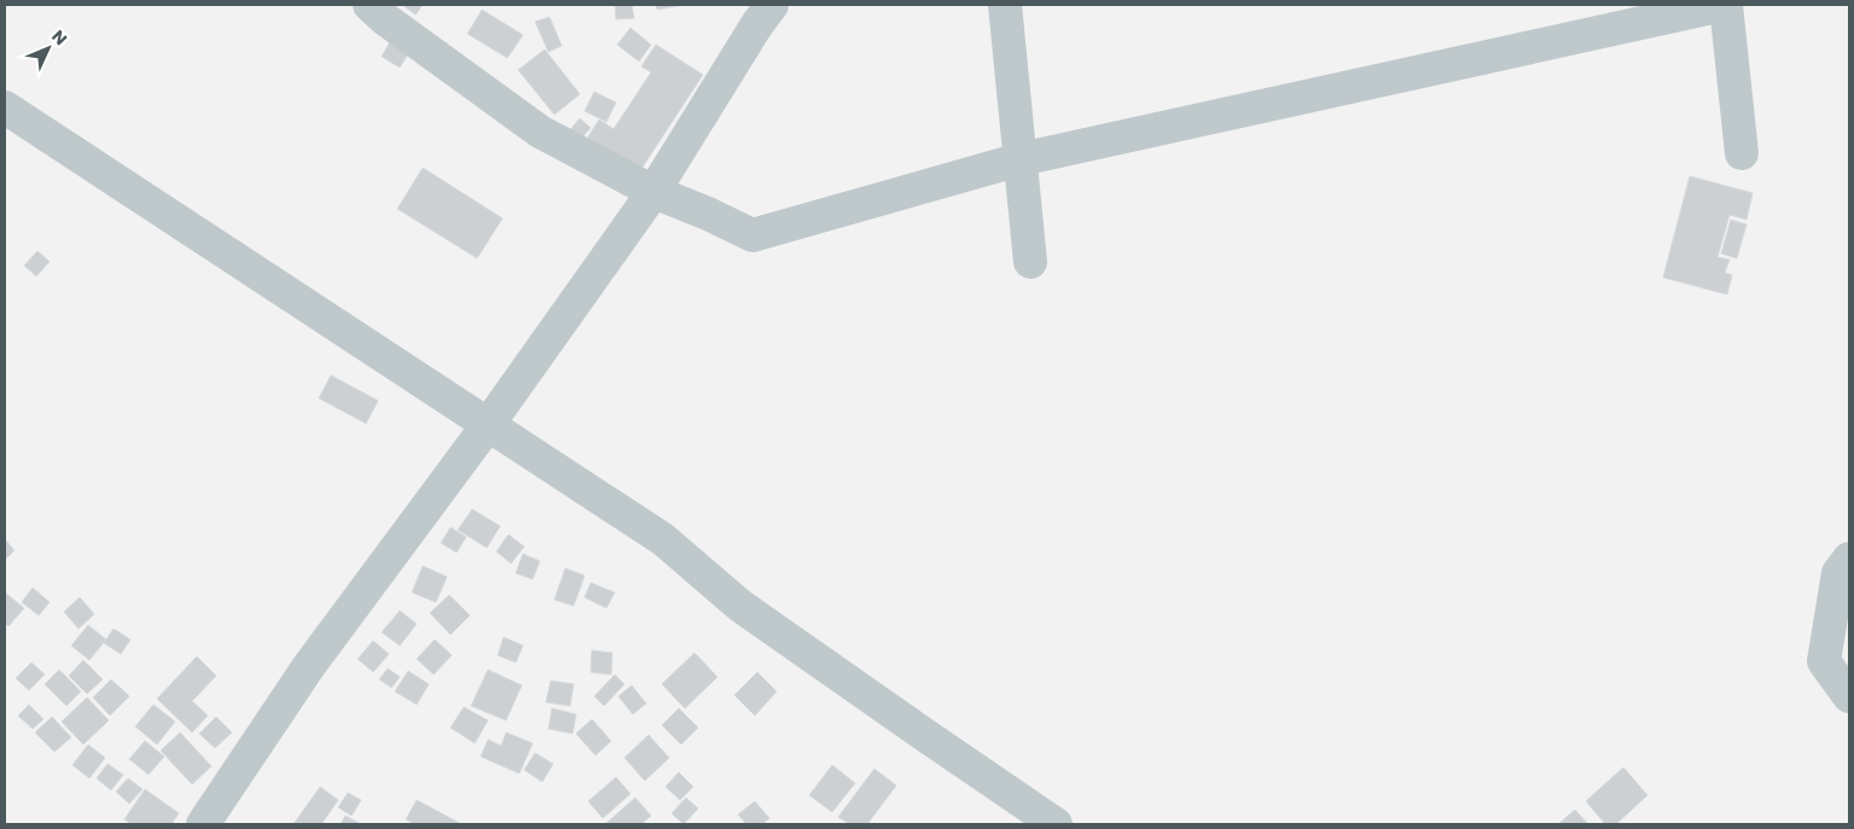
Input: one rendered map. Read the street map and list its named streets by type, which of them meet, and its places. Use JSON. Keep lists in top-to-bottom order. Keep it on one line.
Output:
{"north":"top right"}
